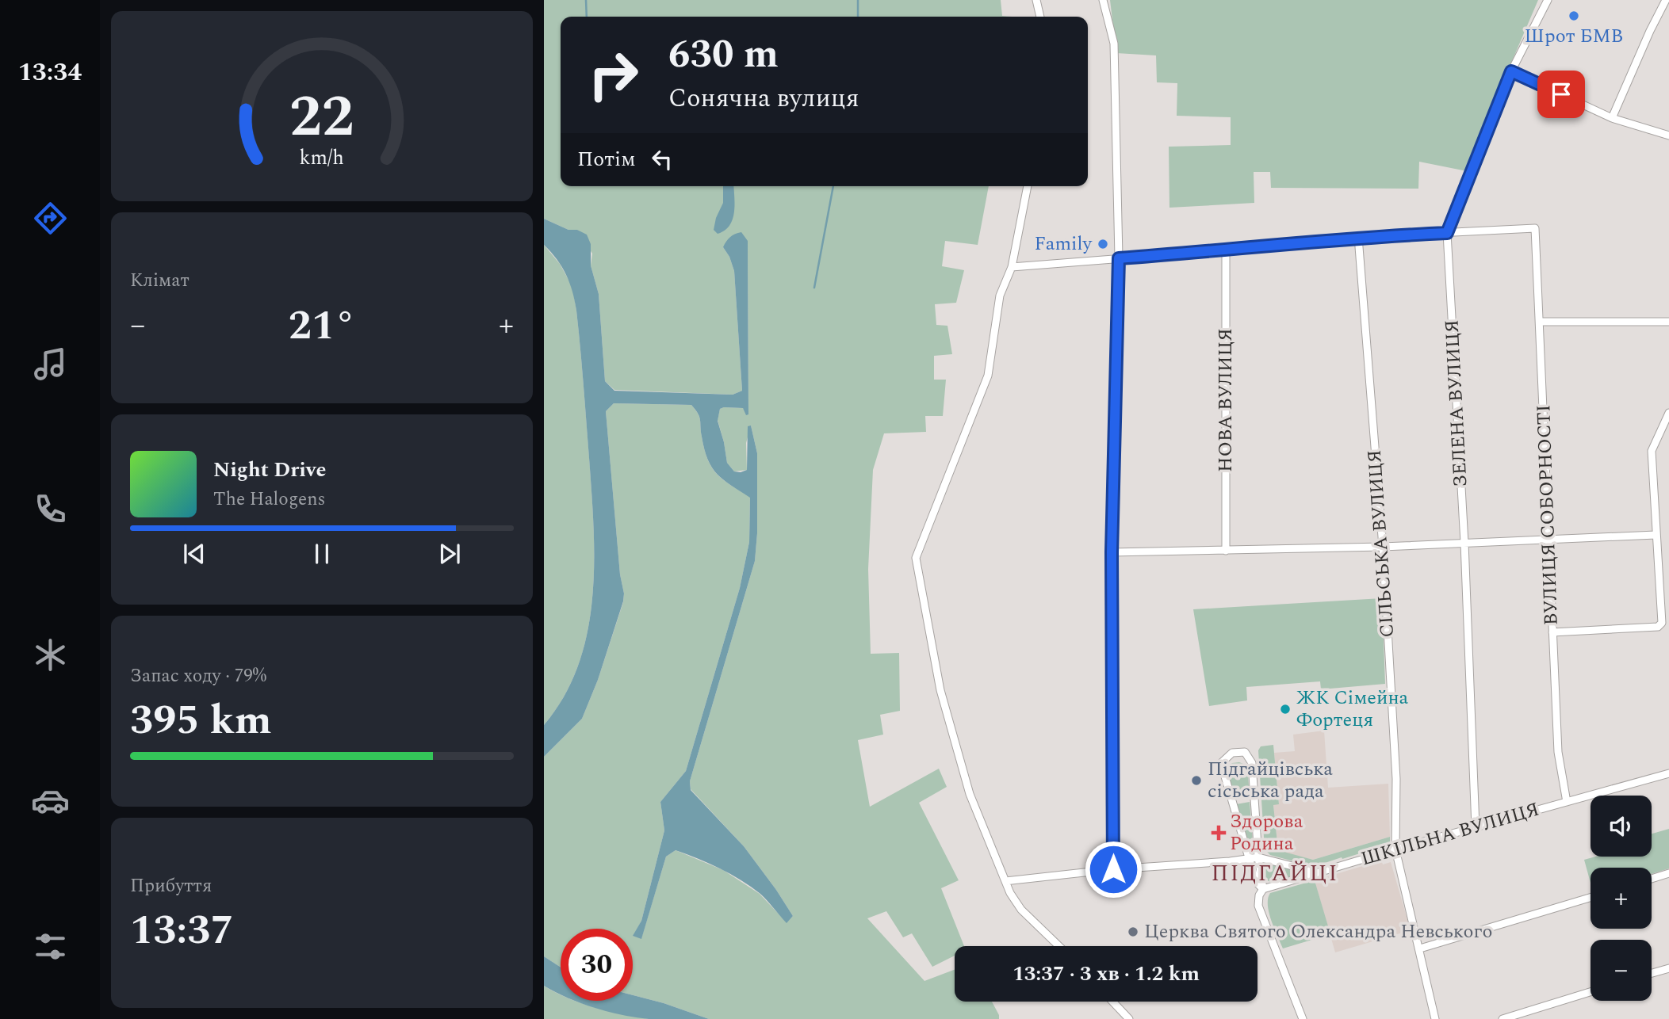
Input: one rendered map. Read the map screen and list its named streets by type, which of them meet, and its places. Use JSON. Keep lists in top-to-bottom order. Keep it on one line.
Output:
{"streets":{"street":["НОВА ВУЛИЦЯ","ЗЕЛЕНА ВУЛИЦЯ","ВУЛИЦЯ СОБОРНОСТІ","СІЛЬСЬКА ВУЛИЦЯ","ШКІЛЬНА ВУЛИЦЯ"]},"crossings":[["ЗЕЛЕНА ВУЛИЦЯ","ВУЛИЦЯ СОБОРНОСТІ"],["ЗЕЛЕНА ВУЛИЦЯ","ШКІЛЬНА ВУЛИЦЯ"],["ВУЛИЦЯ СОБОРНОСТІ","ШКІЛЬНА ВУЛИЦЯ"],["СІЛЬСЬКА ВУЛИЦЯ","ШКІЛЬНА ВУЛИЦЯ"]],"districts":["ПІДГАЙЦІ"],"places":{"other":["Шрот БМВ","Family","ЖК Сімейна Фортеця","Підгайцівська сісьська рада","Церква Святого Олександра Невського"],"health":["Здорова Родина"]},"page":{"tabs":"13:34","turn":["630 m","Сонячна вулиця"],"then":"Потім","tile":["Клімат",["Запас ходу · 79%","395 km"],["Прибуття","13:37"]],"heat":["−","21°","+"],"song":["Night Drive","The Halogens"],"map_buttons":["+","−"],"limit":"30","trip":"13:37 · 3 хв · 1.2 km","gauge":["22","km/h"]}}
